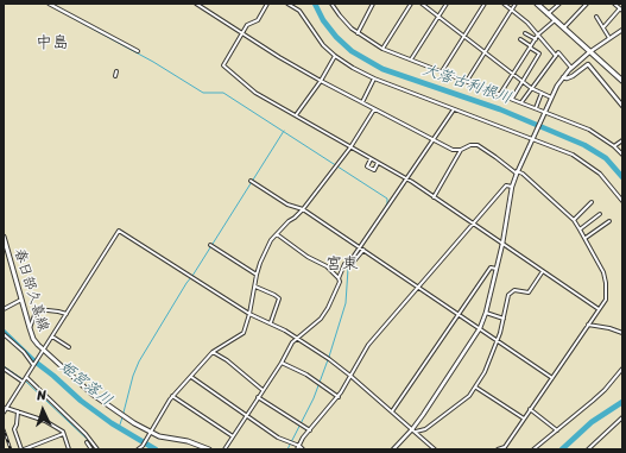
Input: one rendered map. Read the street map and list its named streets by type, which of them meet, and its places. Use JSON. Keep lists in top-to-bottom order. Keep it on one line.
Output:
{"streets":{"main road":["春日部久喜線"]},"districts":["中島","宮東"],"water":["大落古利根川","姫宮落川"],"north":"top"}
